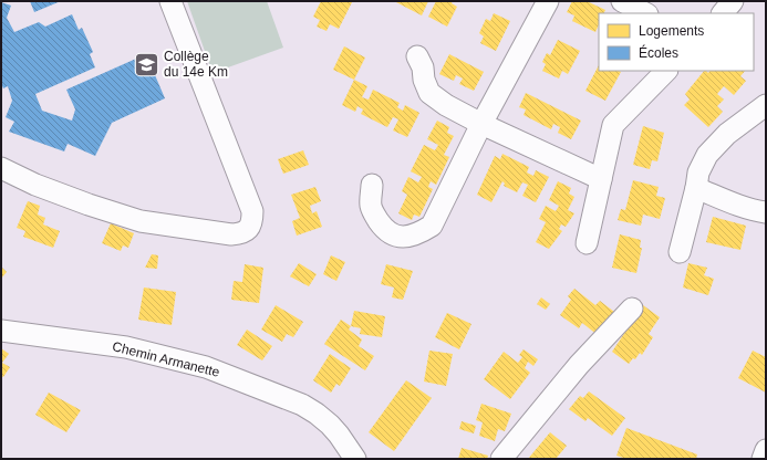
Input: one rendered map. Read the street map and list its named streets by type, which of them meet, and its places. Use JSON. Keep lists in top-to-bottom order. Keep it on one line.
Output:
{"streets":{"street":["Chemin Armanette"]},"places":{"school or university":["Collège du 14e Km"]},"legend":["Logements","Écoles"]}
